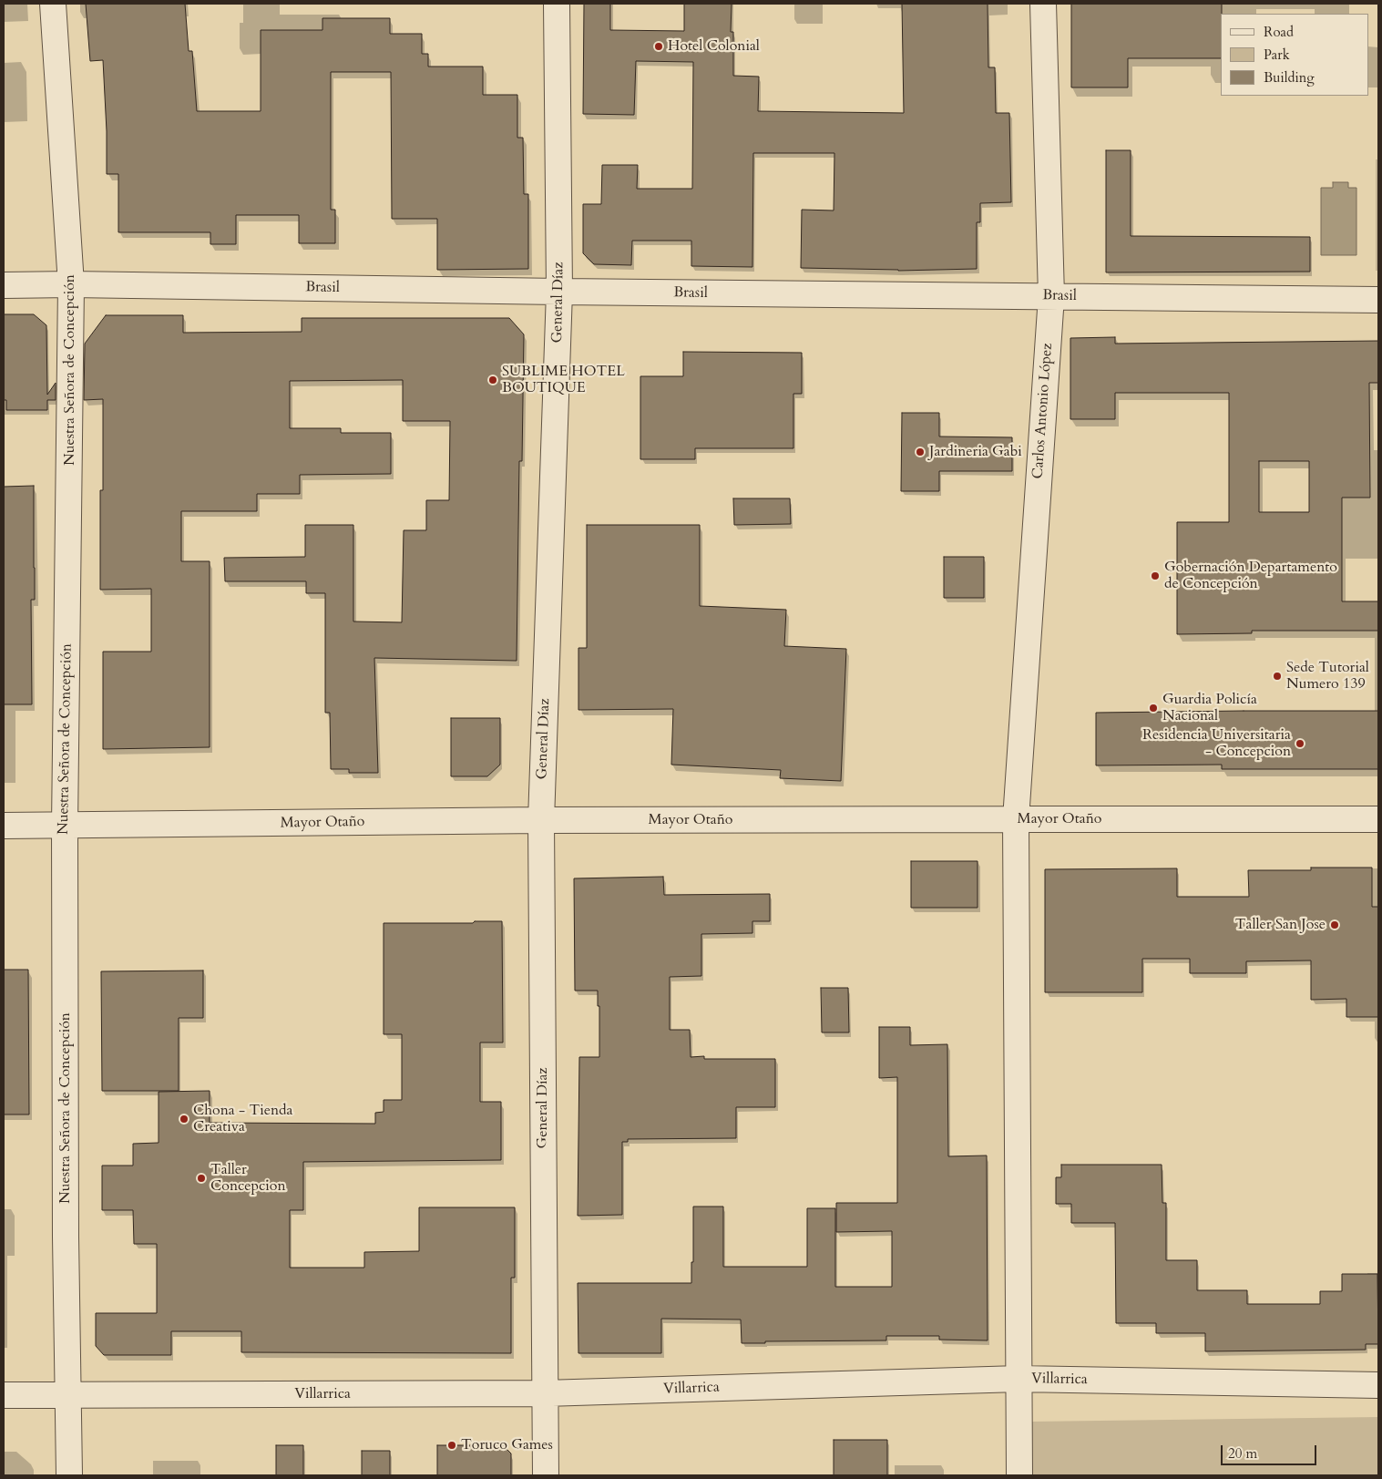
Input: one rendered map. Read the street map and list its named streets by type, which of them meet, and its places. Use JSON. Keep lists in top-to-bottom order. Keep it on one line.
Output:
{"streets":{"street":["Brasil","General Díaz","Nuestra Señora de Concepción","Carlos Antonio López","Mayor Otaño","Villarrica"]},"crossings":[["Brasil","General Díaz"],["Brasil","Nuestra Señora de Concepción"],["Brasil","Carlos Antonio López"],["General Díaz","Mayor Otaño"],["General Díaz","Villarrica"],["Nuestra Señora de Concepción","Mayor Otaño"],["Nuestra Señora de Concepción","Villarrica"],["Carlos Antonio López","Mayor Otaño"],["Carlos Antonio López","Villarrica"]],"places":["Hotel Colonial","SUBLIME HOTEL BOUTIQUE","Jardineria Gabi","Gobernación Departamento de Concepción","Sede Tutorial Numero 139","Guardia Policía Nacional","Residencia Universitaria - Concepcion","Taller San Jose","Chona - Tienda Creativa","Taller Concepcion","Toruco Games"],"legend":["Road","Park","Building"],"scale_bar":"20 m"}
